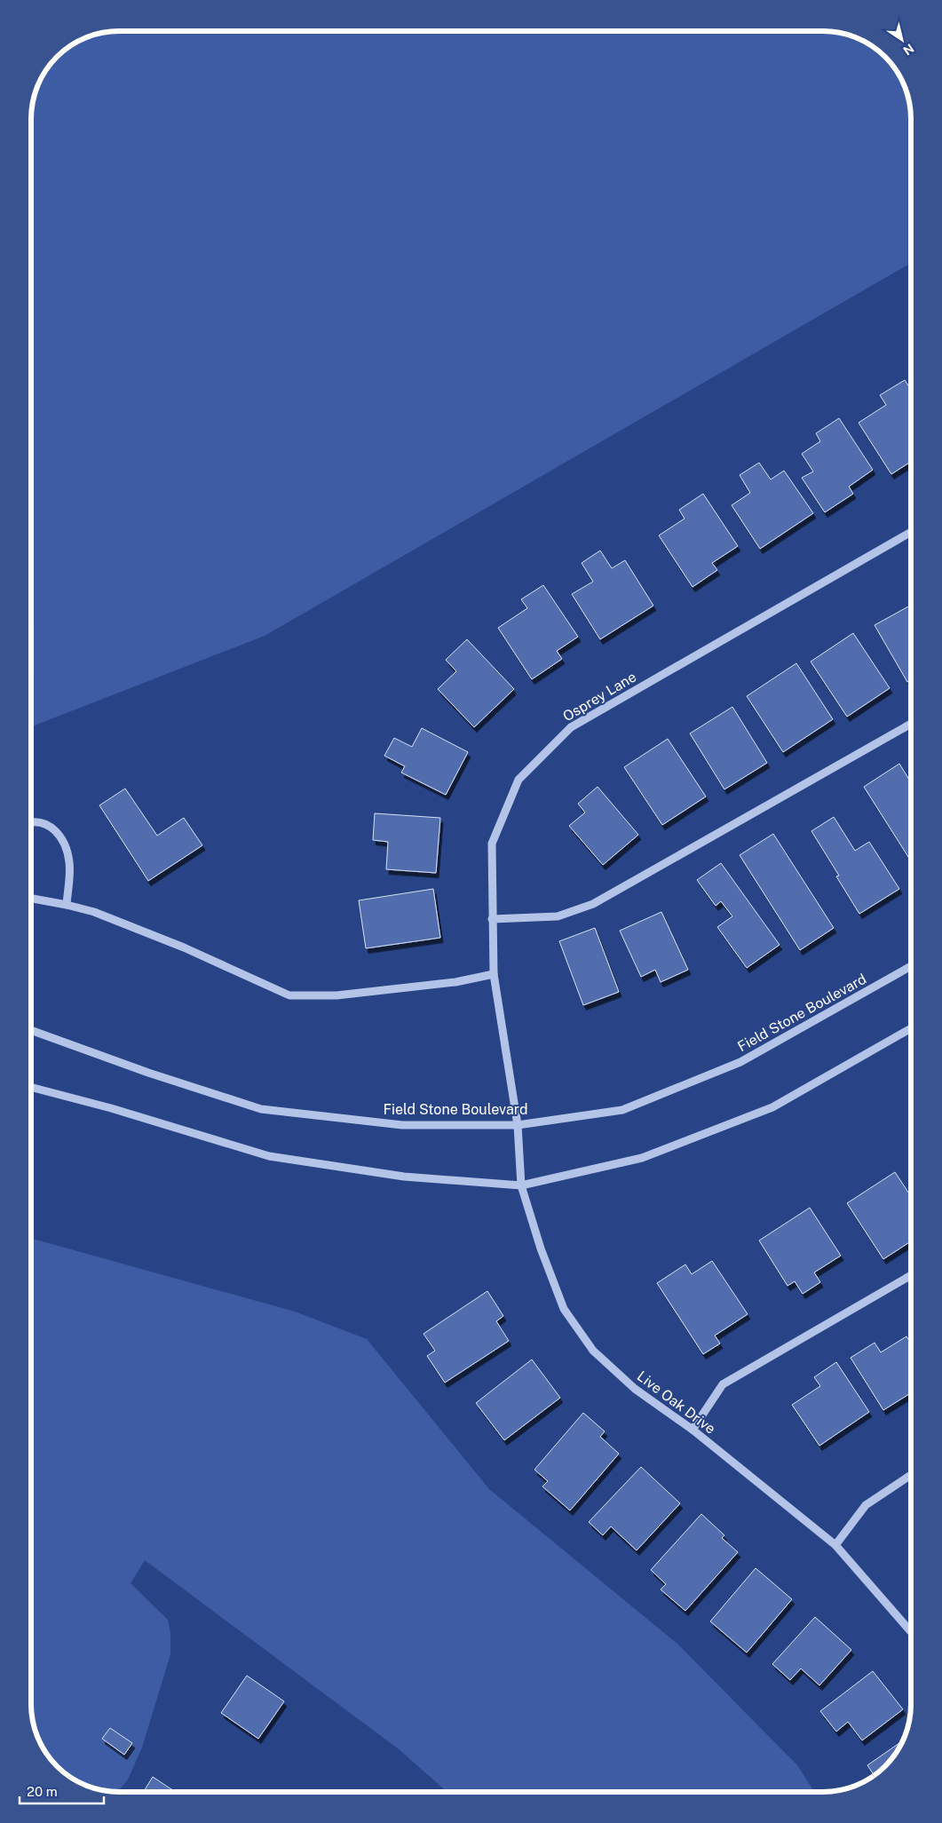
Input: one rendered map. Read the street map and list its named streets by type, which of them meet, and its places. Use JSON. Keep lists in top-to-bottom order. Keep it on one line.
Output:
{"streets":{"street":["Osprey Lane","Field Stone Boulevard","Live Oak Drive"]},"crossings":[["Osprey Lane","Field Stone Boulevard"],["Osprey Lane","Live Oak Drive"],["Field Stone Boulevard","Live Oak Drive"]],"scale_bar":"20 m","north":"bottom right"}
